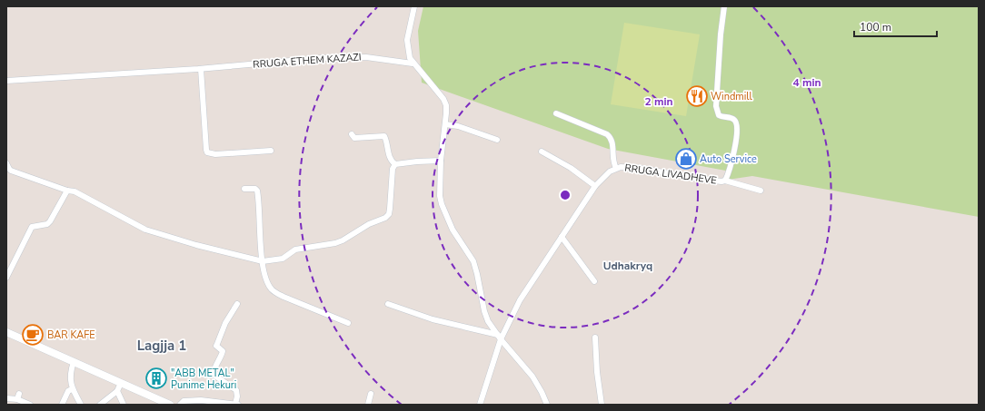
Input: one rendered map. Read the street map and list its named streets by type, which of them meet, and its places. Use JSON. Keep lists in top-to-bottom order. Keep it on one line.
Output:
{"streets":{"street":["RRUGA ETHEM KAZAZI","RRUGA LIVADHEVE"]},"districts":["Udhakryq","Lagjja 1"],"places":{"restaurant":["Windmill"],"shop":["Auto Service"],"cafe":["BAR KAFE"],"building":["\"ABB METAL\" Punime Hekuri"]},"scale_bar":"100 m","rings":["4 min","2 min"]}
